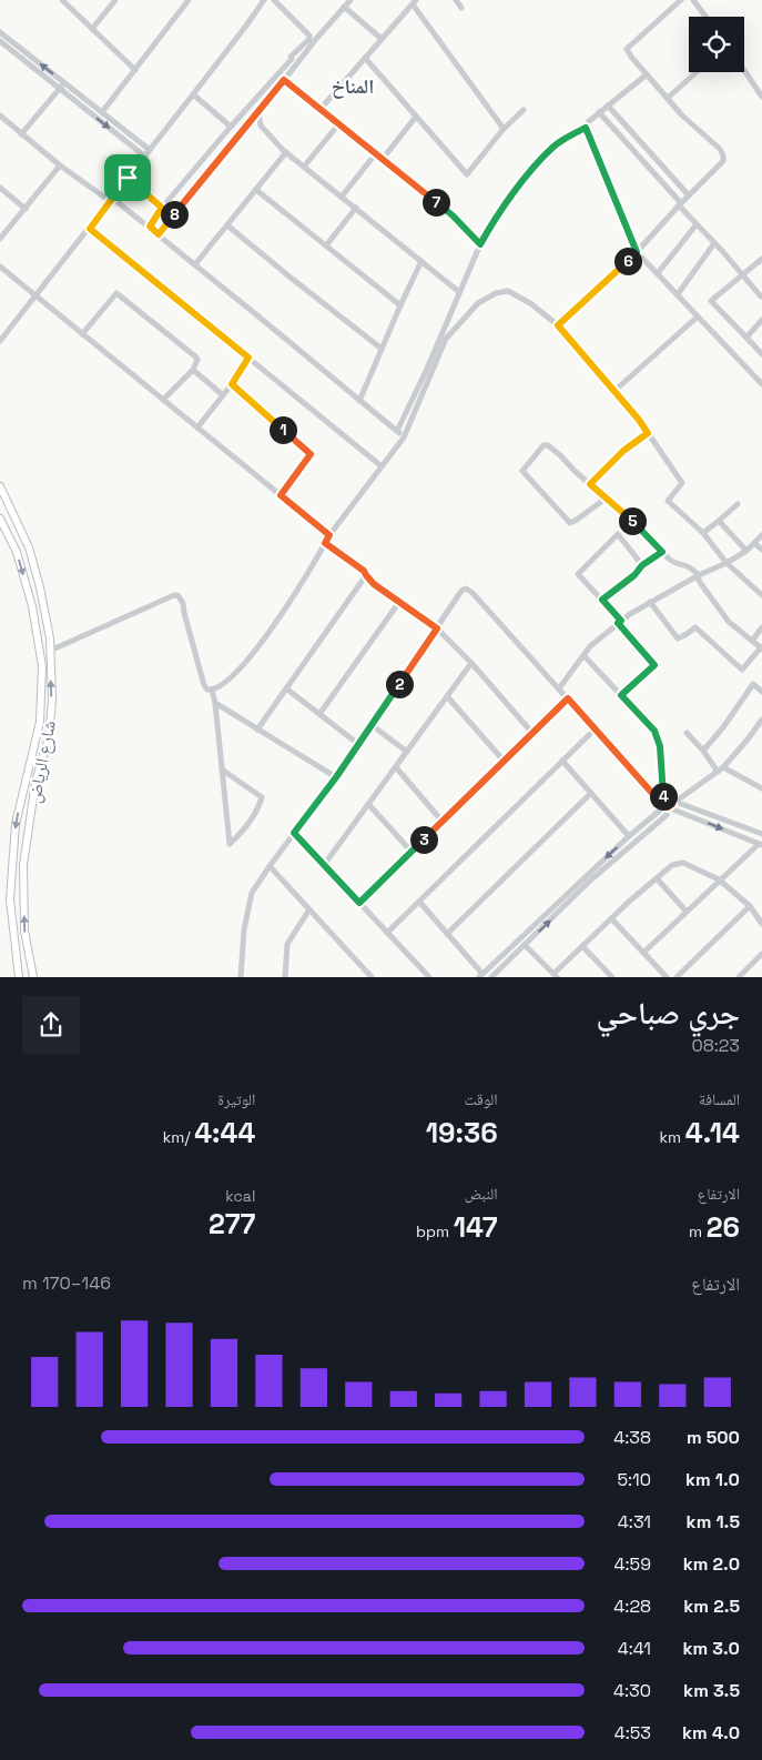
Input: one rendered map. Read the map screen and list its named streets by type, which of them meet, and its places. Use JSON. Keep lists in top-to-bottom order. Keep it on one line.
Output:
{"streets":{"main road":["شارع الرياض"]},"districts":["المناخ"],"page":{"pins":["7","8","6","1","5","2","4","3"],"heading":["جري صباحي","08:23"],"stats":[["المسافة","4.14 km"],["الوقت","19:36"],["الوتيرة","4:44 /km"],["الارتفاع","26 m"],["النبض","147 bpm"],["kcal","277"]],"chart":["الارتفاع","146–170 m"],"list":[{"name":"500 m","note":"4:38"},{"name":"1.0 km","note":"5:10"},{"name":"1.5 km","note":"4:31"},{"name":"2.0 km","note":"4:59"},{"name":"2.5 km","note":"4:28"},{"name":"3.0 km","note":"4:41"},{"name":"3.5 km","note":"4:30"},{"name":"4.0 km","note":"4:53"}]}}
